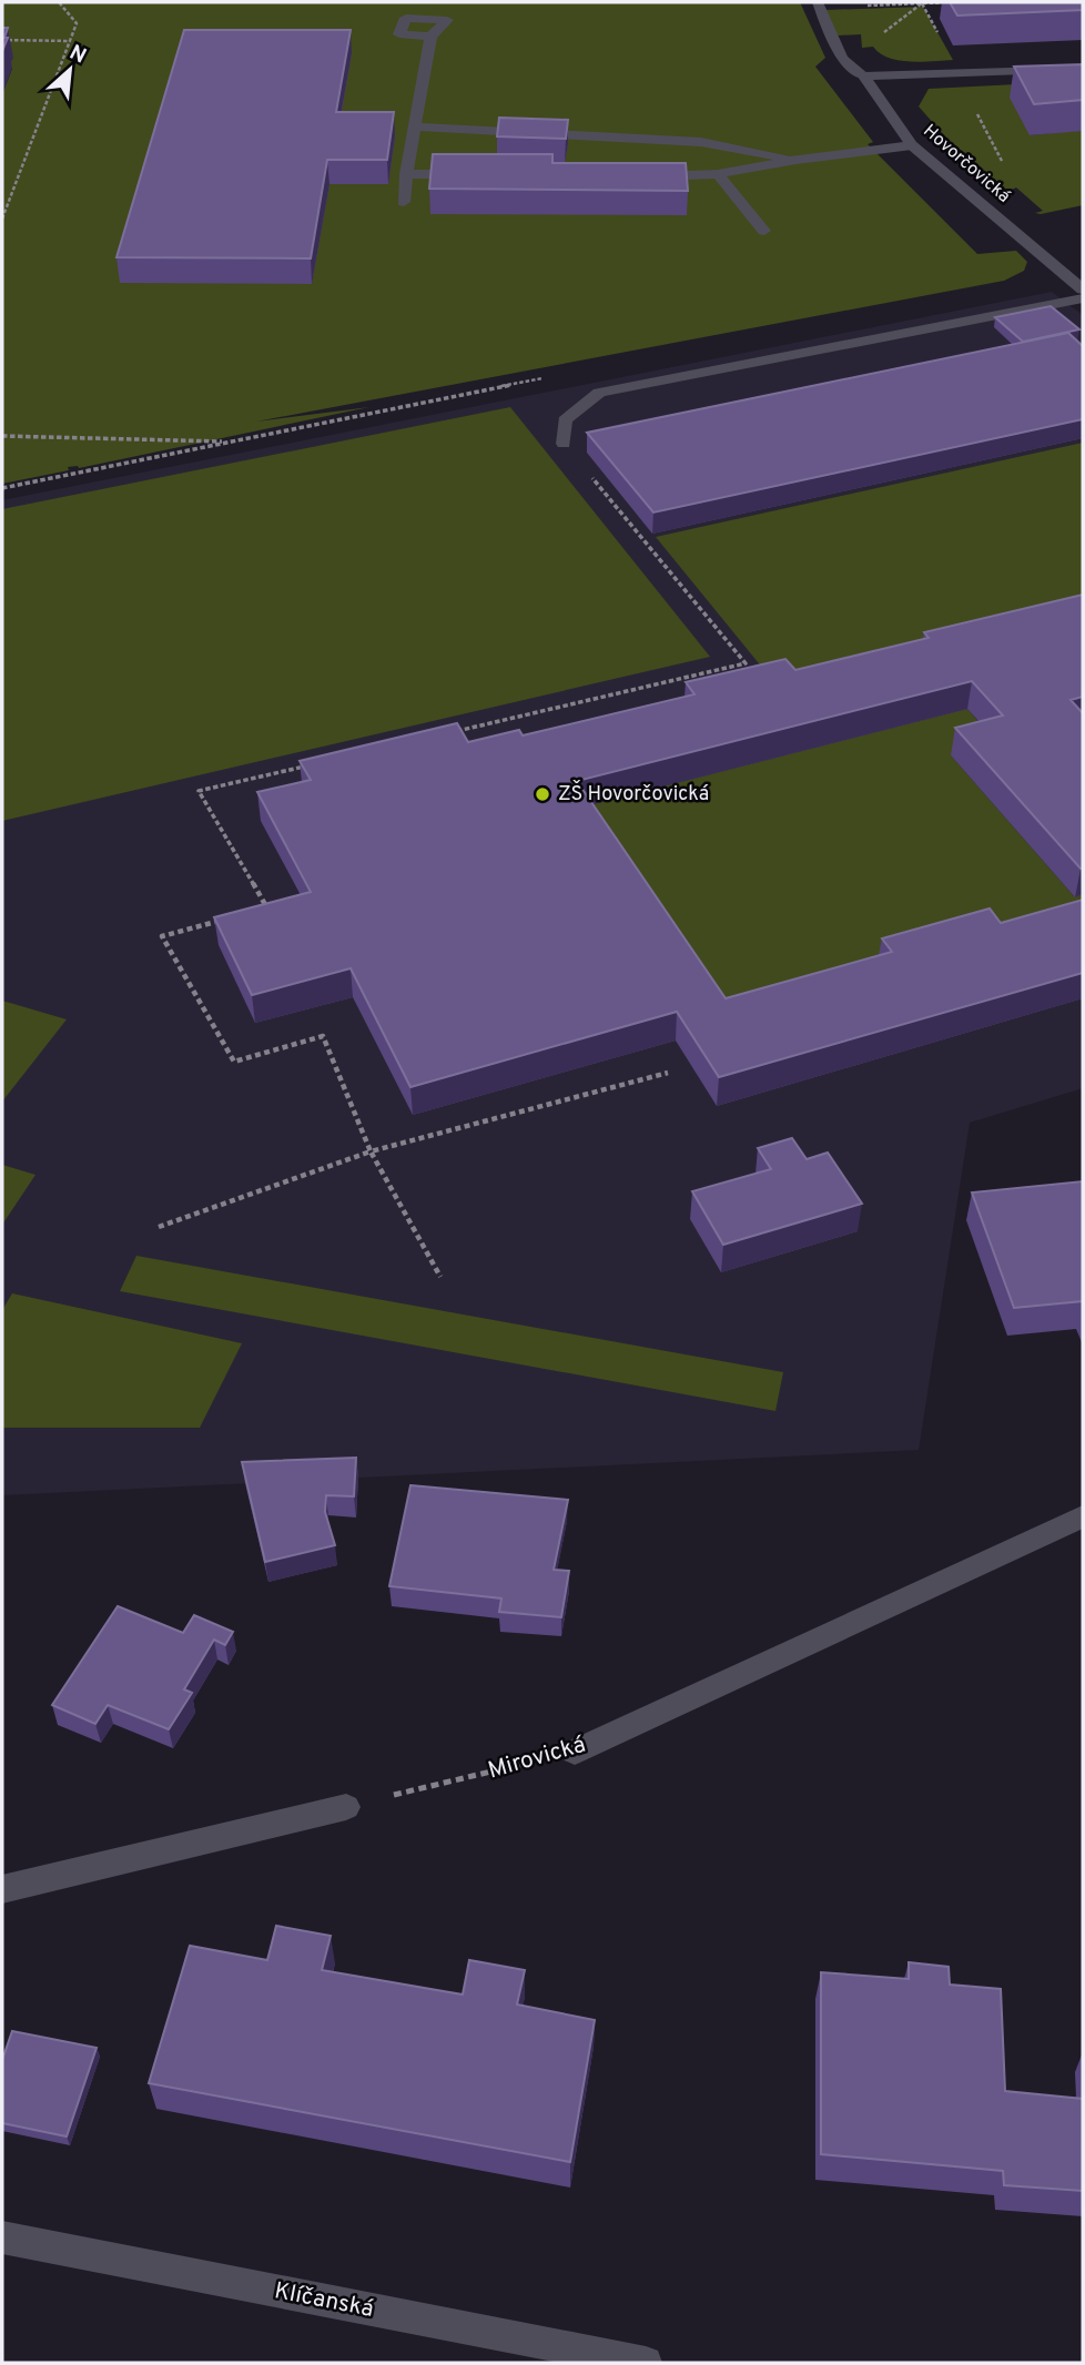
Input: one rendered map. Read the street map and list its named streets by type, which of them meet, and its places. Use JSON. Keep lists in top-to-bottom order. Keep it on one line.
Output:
{"streets":{"street":["Hovorčovická","Mirovická","Klíčanská"]},"places":["ZŠ Hovorčovická"],"north":"top right"}
